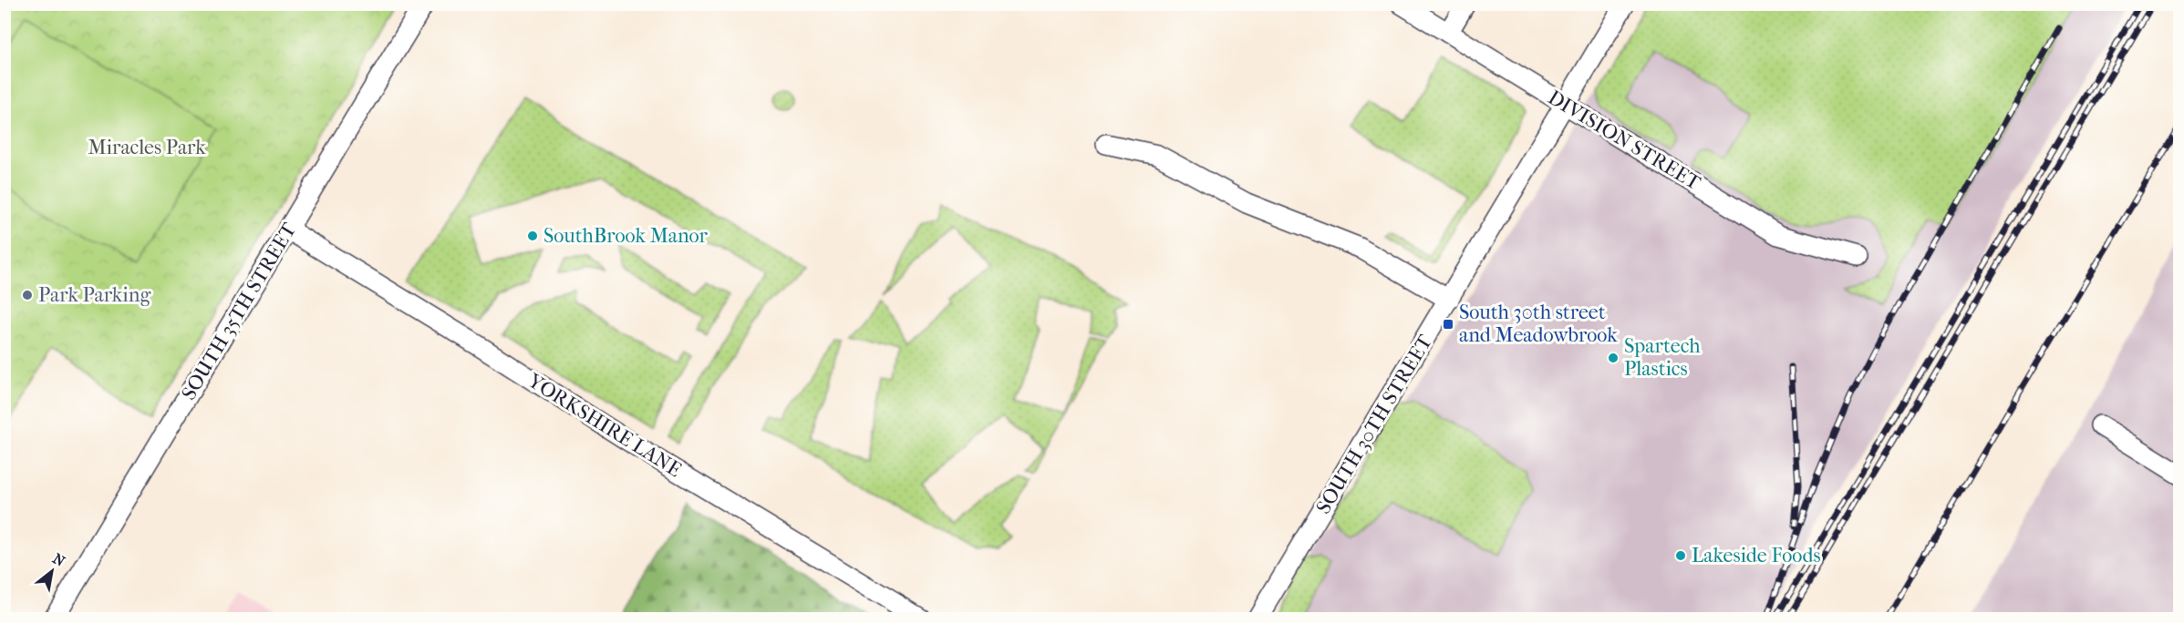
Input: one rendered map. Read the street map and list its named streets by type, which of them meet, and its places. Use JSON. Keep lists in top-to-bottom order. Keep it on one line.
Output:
{"streets":{"street":["DIVISION STREET","SOUTH 35TH STREET","SOUTH 30TH STREET","YORKSHIRE LANE"]},"crossings":[["DIVISION STREET","SOUTH 30TH STREET"],["SOUTH 35TH STREET","YORKSHIRE LANE"]],"parks":["Miracles Park"],"places":{"other":["SouthBrook Manor","Park Parking","Spartech Plastics","Lakeside Foods"],"transit":["South 30th street and Meadowbrook"]},"north":"top right"}
